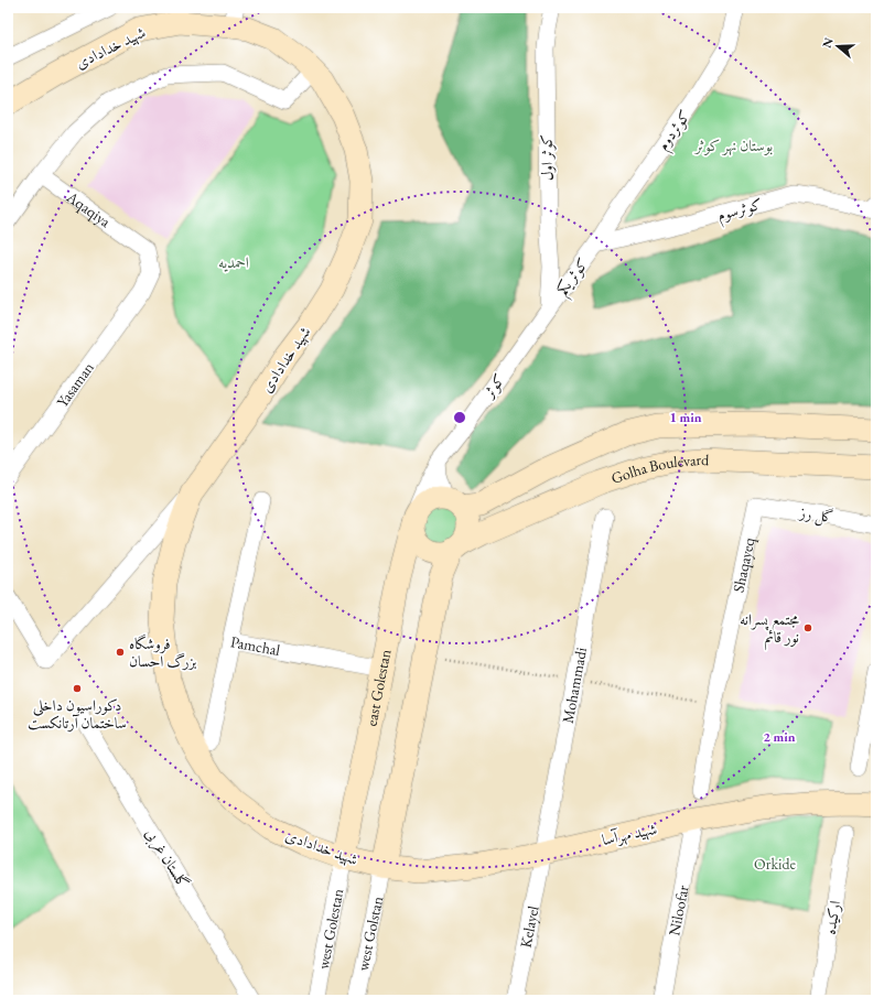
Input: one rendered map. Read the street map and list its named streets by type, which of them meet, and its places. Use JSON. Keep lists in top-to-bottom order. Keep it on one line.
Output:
{"streets":{"main road":["شهید خدادادی","Golha Boulevard","east Golestan","شهید مهرآسا"],"street":["کوثردوم","کوثر اول","Aqaqiya","کوثرسوم","کوثر یکم","Yasaman","کوثر","گل رز","Shaqayeq","Pamchal","Mohammadi","گلستان غربی","Niloofar","ارکیده","Kelayel","west Golestan","west Golstan"]},"crossings":[["شهید خدادادی","east Golestan"],["شهید خدادادی","شهید مهرآسا"],["شهید خدادادی","west Golestan"],["شهید خدادادی","west Golstan"],["کوثردوم","کوثرسوم"],["کوثردوم","کوثر یکم"],["کوثر اول","کوثر یکم"],["کوثر اول","کوثر"],["Aqaqiya","Yasaman"],["کوثرسوم","کوثر یکم"],["کوثر یکم","کوثر"],["کوثر","Golha Boulevard"],["کوثر","east Golestan"],["Golha Boulevard","east Golestan"],["گل رز","Shaqayeq"],["Pamchal","east Golestan"],["Mohammadi","شهید مهرآسا"],["Mohammadi","Kelayel"],["east Golestan","west Golestan"],["شهید مهرآسا","Niloofar"],["شهید مهرآسا","Kelayel"],["شهید مهرآسا","west Golstan"]],"parks":["بوستان نهر کوثر","احمدیه","Orkide"],"places":["مجتمع پسرانه نور قائم","فروشگاه بزرگ احسان","دکوراسیون داخلی ساختمان آرتانکست"],"north":"left","rings":["1 min","2 min"]}
